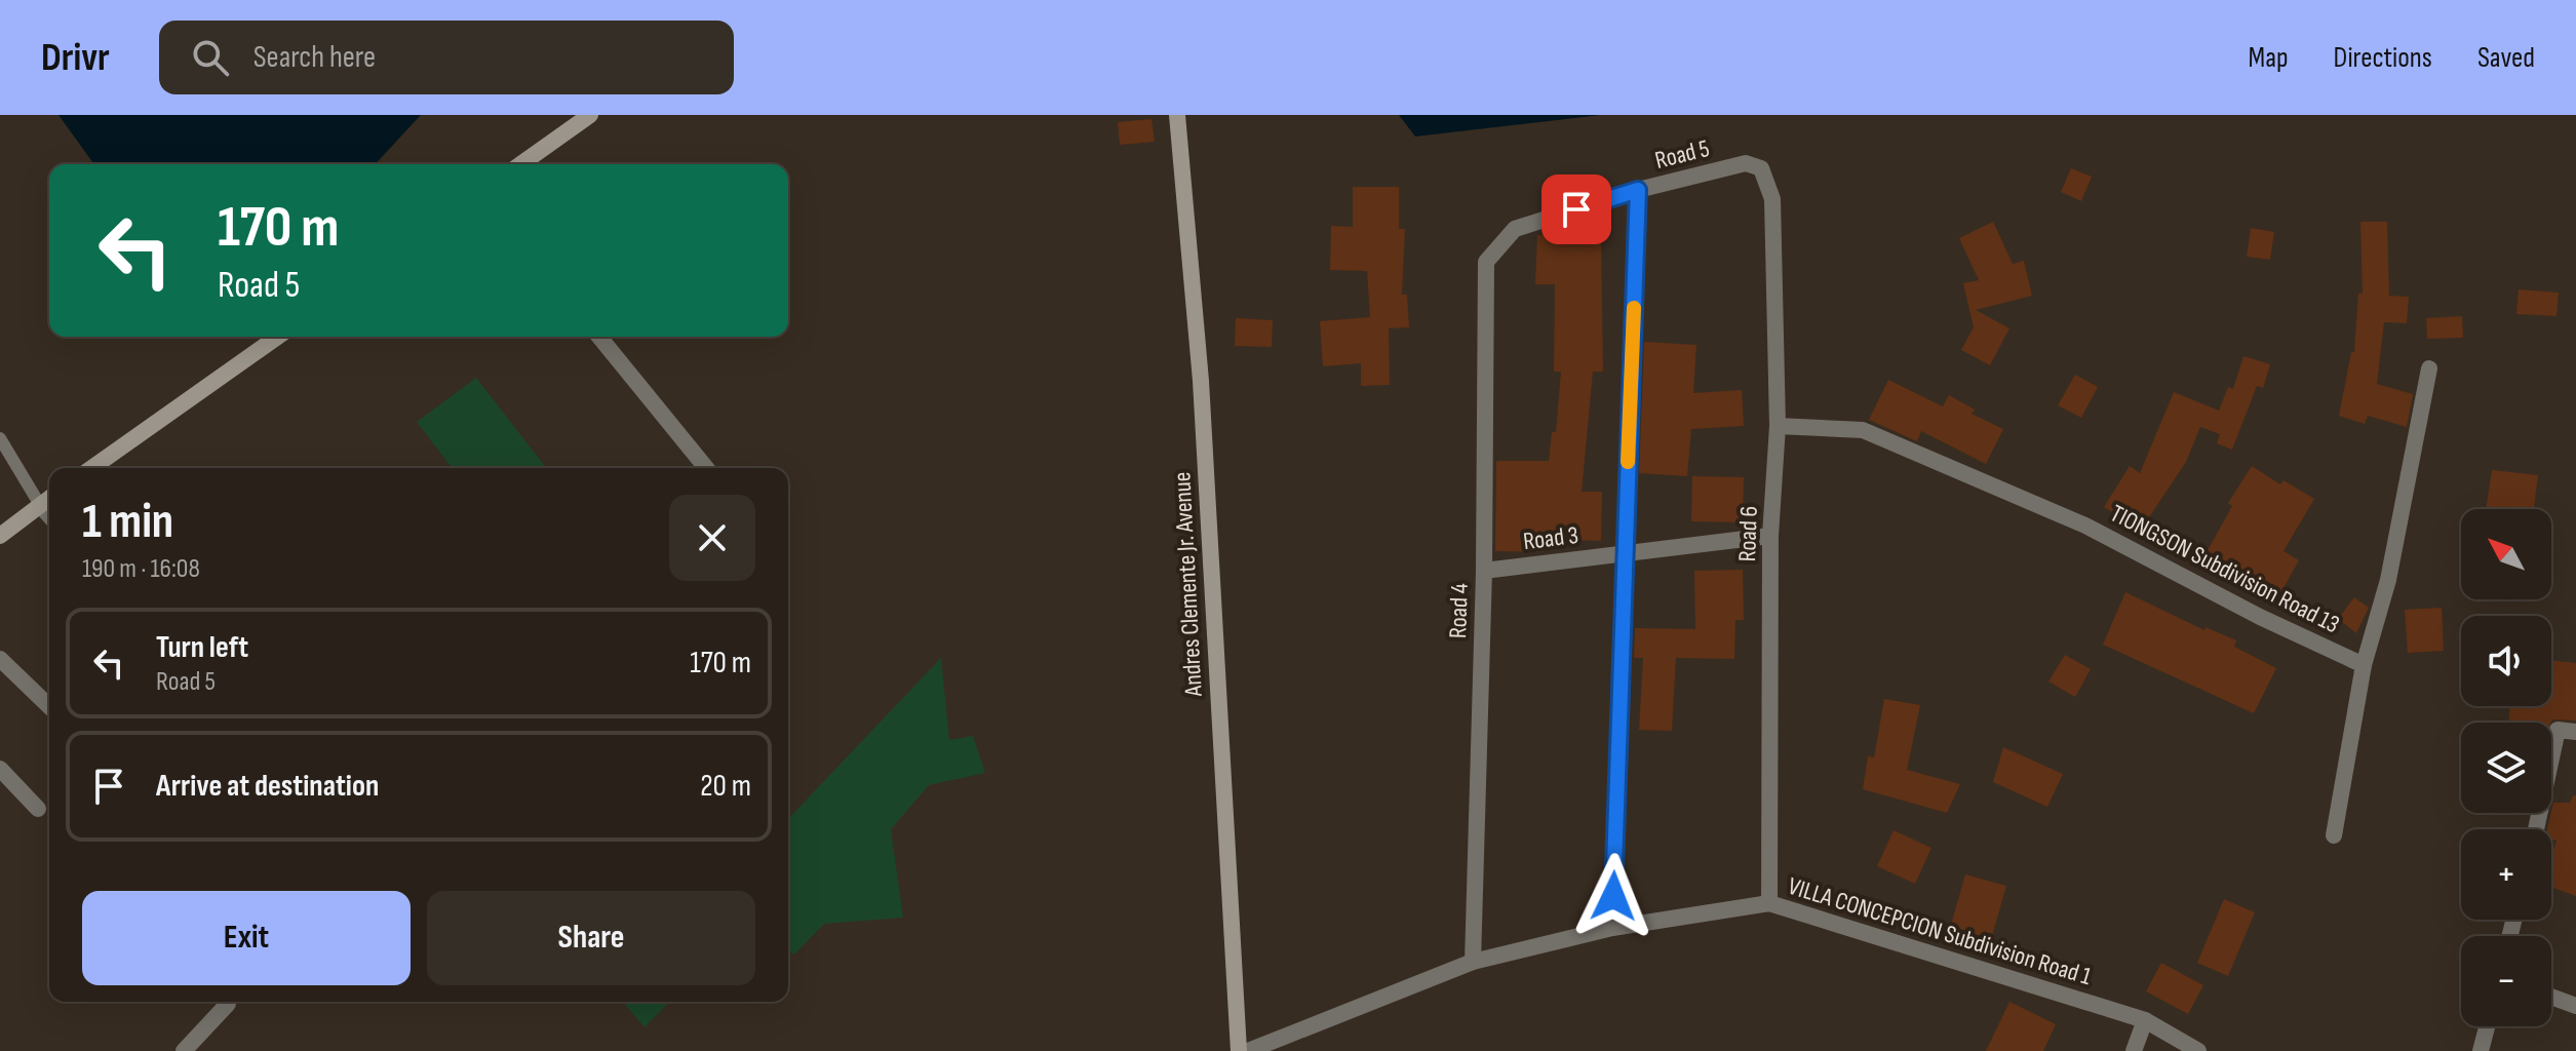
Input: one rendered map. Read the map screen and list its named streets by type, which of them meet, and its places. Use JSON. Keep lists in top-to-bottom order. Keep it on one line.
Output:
{"streets":{"main road":["Andres Clemente Jr. Avenue"],"street":["Road 5","Road 6","Road 3","TIONGSON Subdivision Road 13","Road 4","VILLA CONCEPCION Subdivision Road 1"]},"crossings":[["Road 5","Road 6"],["Road 5","Road 4"],["Road 6","Road 3"],["Road 6","TIONGSON Subdivision Road 13"],["Road 6","VILLA CONCEPCION Subdivision Road 1"],["Road 3","Road 4"],["Road 4","VILLA CONCEPCION Subdivision Road 1"]],"north":"top left","page":{"header":"Drivr","search":"Search here","nav":["Map","Directions","Saved"],"turn":["170 m","Road 5"],"heading":["1 min","190 m · 16:08"],"map_buttons":["+","−"],"list":[{"name":"Turn left","note":"Road 5","value":"170 m"},{"name":"Arrive at destination","value":"20 m"}],"buttons":["Exit","Share"]}}
